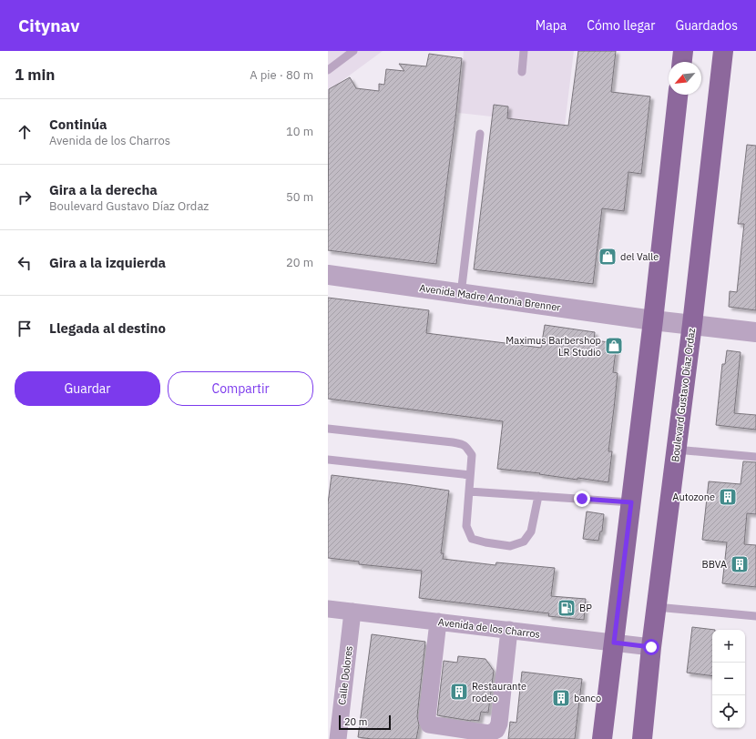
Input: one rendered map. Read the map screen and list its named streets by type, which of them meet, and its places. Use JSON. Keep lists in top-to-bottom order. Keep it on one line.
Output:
{"streets":{"main road":["Boulevard Gustavo Díaz Ordaz"],"street":["Avenida Madre Antonia Brenner","Avenida de los Charros","Calle Dolores"]},"crossings":[["Avenida Madre Antonia Brenner","Boulevard Gustavo Díaz Ordaz"],["Boulevard Gustavo Díaz Ordaz","Avenida de los Charros"],["Avenida de los Charros","Calle Dolores"]],"places":{"shop":["del Valle","Maximus Barbershop LR Studio"],"building":["Autozone","BBVA","Restaurante rodeo","banco"],"fuel station":["BP"]},"scale_bar":"20 m","north":"bottom left","page":{"header":"Citynav","nav":["Mapa","Cómo llegar","Guardados"],"heading":["1 min","A pie · 80 m"],"list":[["Continúa","Avenida de los Charros","10 m"],["Gira a la derecha","Boulevard Gustavo Díaz Ordaz","50 m"],["Gira a la izquierda","20 m"],"Llegada al destino"],"buttons":["Guardar","Compartir"],"map_buttons":["+","−"],"scale":"20 m"}}
